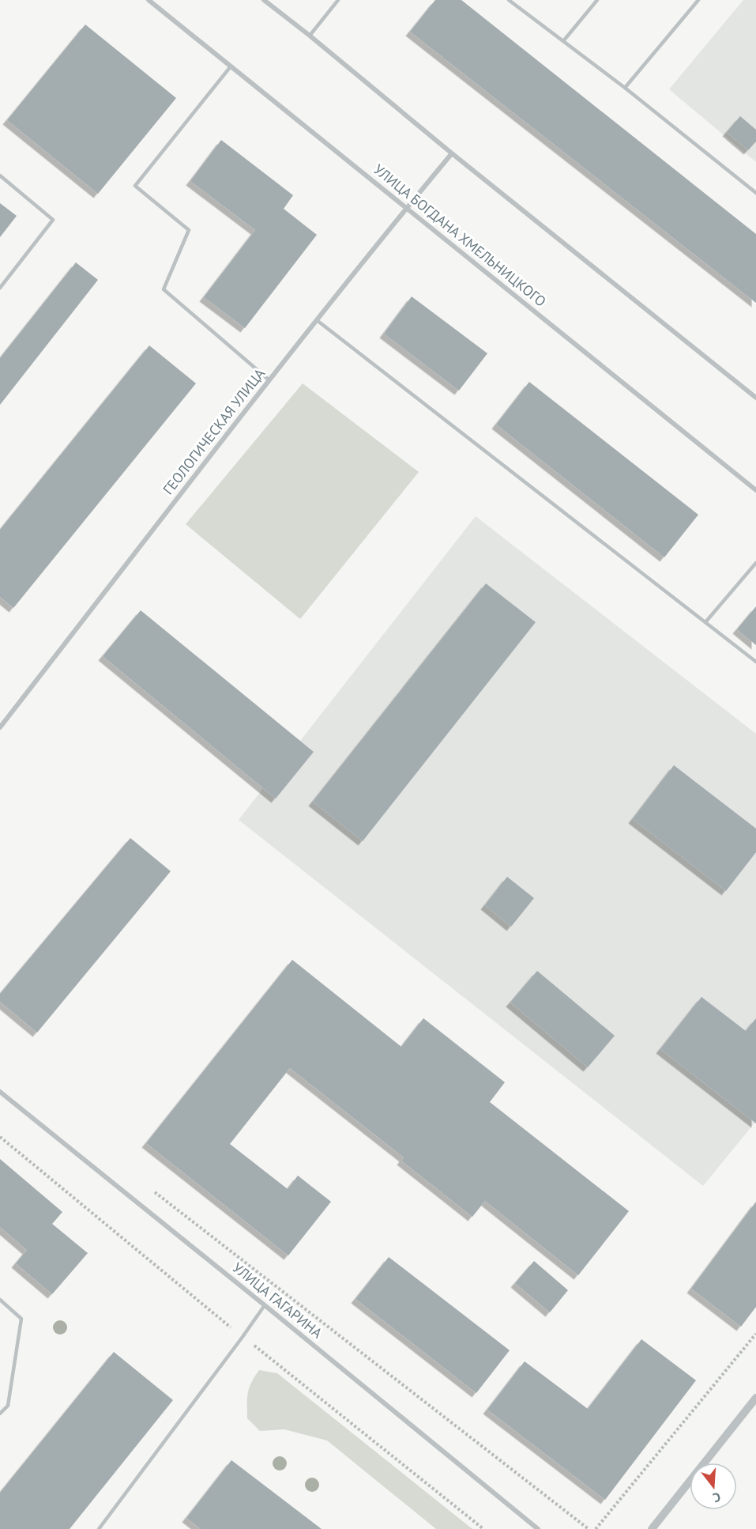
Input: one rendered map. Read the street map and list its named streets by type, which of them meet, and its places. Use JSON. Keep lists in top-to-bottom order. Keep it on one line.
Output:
{"streets":{"street":["УЛИЦА БОГДАНА ХМЕЛЬНИЦКОГО","ГЕОЛОГИЧЕСКАЯ УЛИЦА","УЛИЦА ГАГАРИНА"]},"crossings":[["УЛИЦА БОГДАНА ХМЕЛЬНИЦКОГО","ГЕОЛОГИЧЕСКАЯ УЛИЦА"]],"north":"bottom"}
